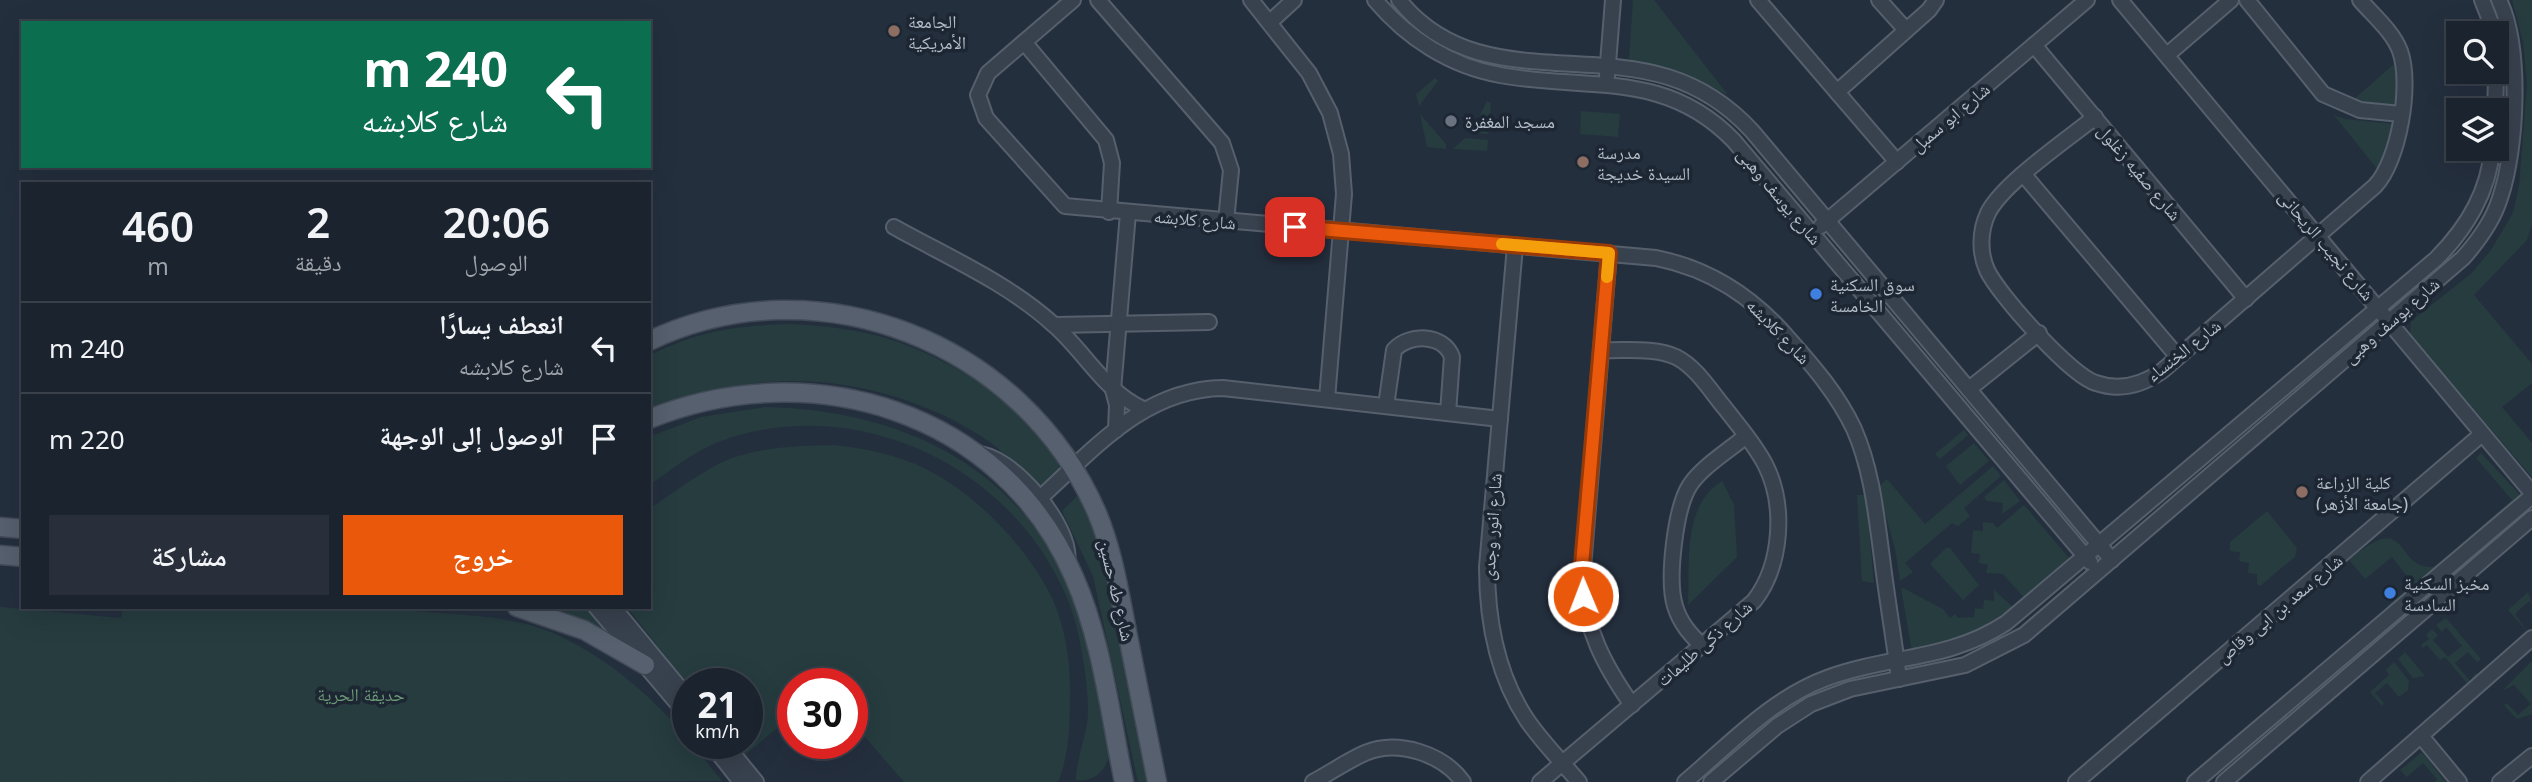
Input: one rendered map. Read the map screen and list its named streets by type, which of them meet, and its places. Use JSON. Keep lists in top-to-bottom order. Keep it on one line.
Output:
{"streets":{"main road":["شارع طه حسين"],"street":["شارع ابو سمبل","شارع صفيه زغلول","شارع يوسف وهبى","شارع كلابشه","شارع نجيب الريحانى","شارع الخنساء","شارع انور وجدى","شارع سعد بن ابى وقاص","شارع ذكى طليمات"]},"crossings":[["شارع ابو سمبل","شارع صفيه زغلول"],["شارع ابو سمبل","شارع يوسف وهبى"],["شارع صفيه زغلول","شارع الخنساء"],["شارع يوسف وهبى","شارع كلابشه"],["شارع يوسف وهبى","شارع نجيب الريحانى"],["شارع كلابشه","شارع انور وجدى"],["شارع نجيب الريحانى","شارع الخنساء"],["شارع نجيب الريحانى","شارع سعد بن ابى وقاص"],["شارع انور وجدى","شارع ذكى طليمات"]],"parks":["حديقة الحرية"],"places":["الجامعة الأمريكية","مسجد المغفرة","مدرسة السيدة خديجة","سوق السكنية الخامسة","كلية الزراعة (جامعة الأزهر)","مخبز السكنية السادسة"],"page":{"turn":["240 m","شارع كلابشه"],"eta":["20:06","الوصول","2","دقيقة","460","m"],"list":[{"name":"انعطف يسارًا","note":"شارع كلابشه","value":"240 m"},{"name":"الوصول إلى الوجهة","value":"220 m"}],"buttons":["خروج","مشاركة"],"speed":"21 km/h","limit":"30"}}
